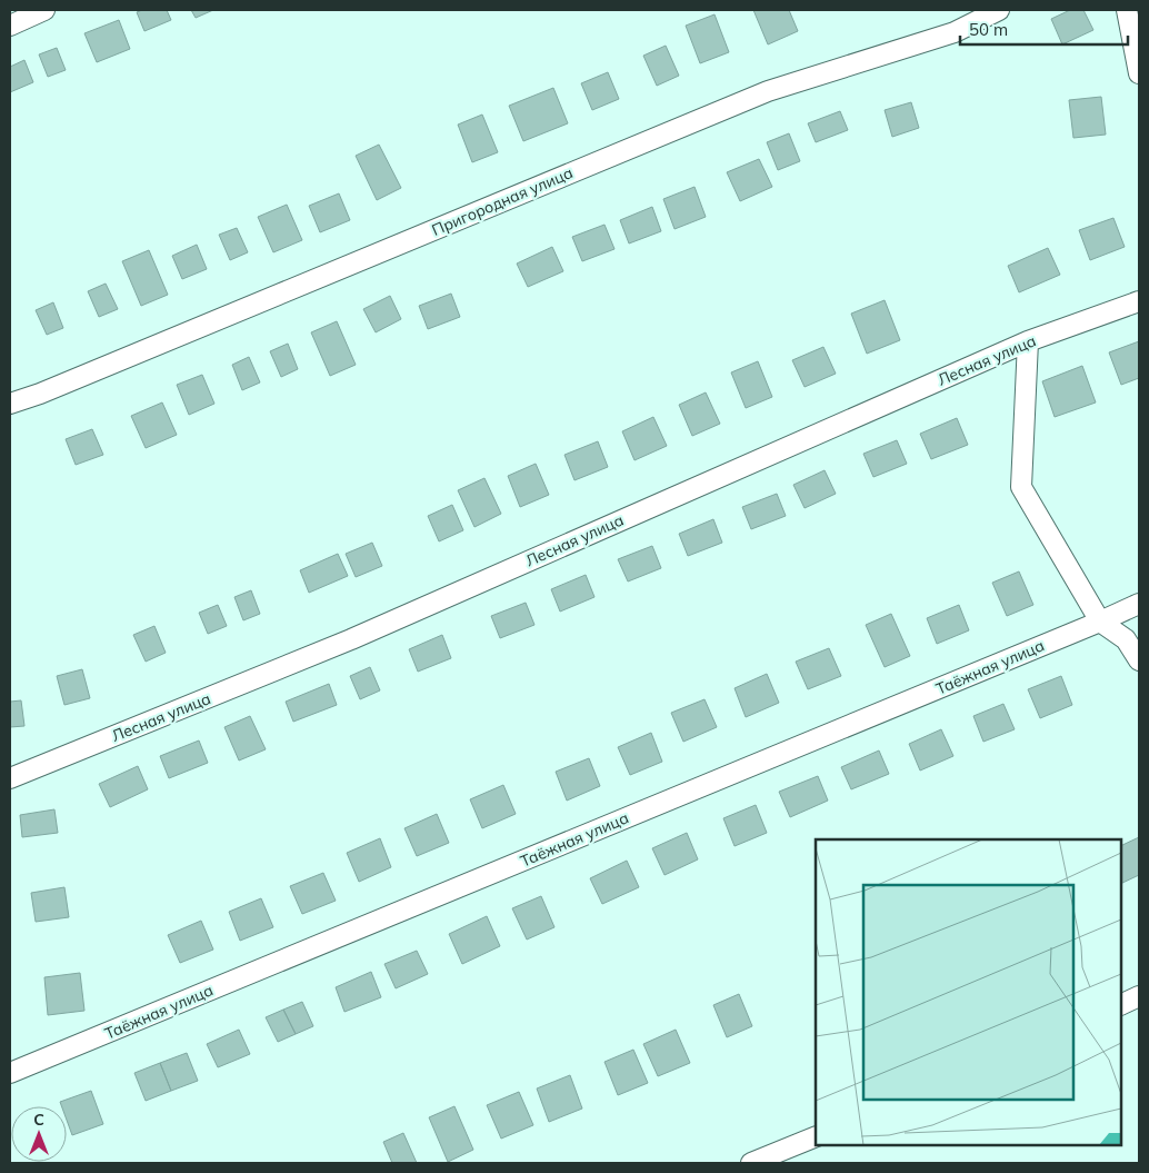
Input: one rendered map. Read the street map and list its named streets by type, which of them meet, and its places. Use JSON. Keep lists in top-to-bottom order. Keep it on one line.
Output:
{"streets":{"street":["Пригородная улица","Лесная улица","Таёжная улица"]},"scale_bar":"50 m","north":"top"}
